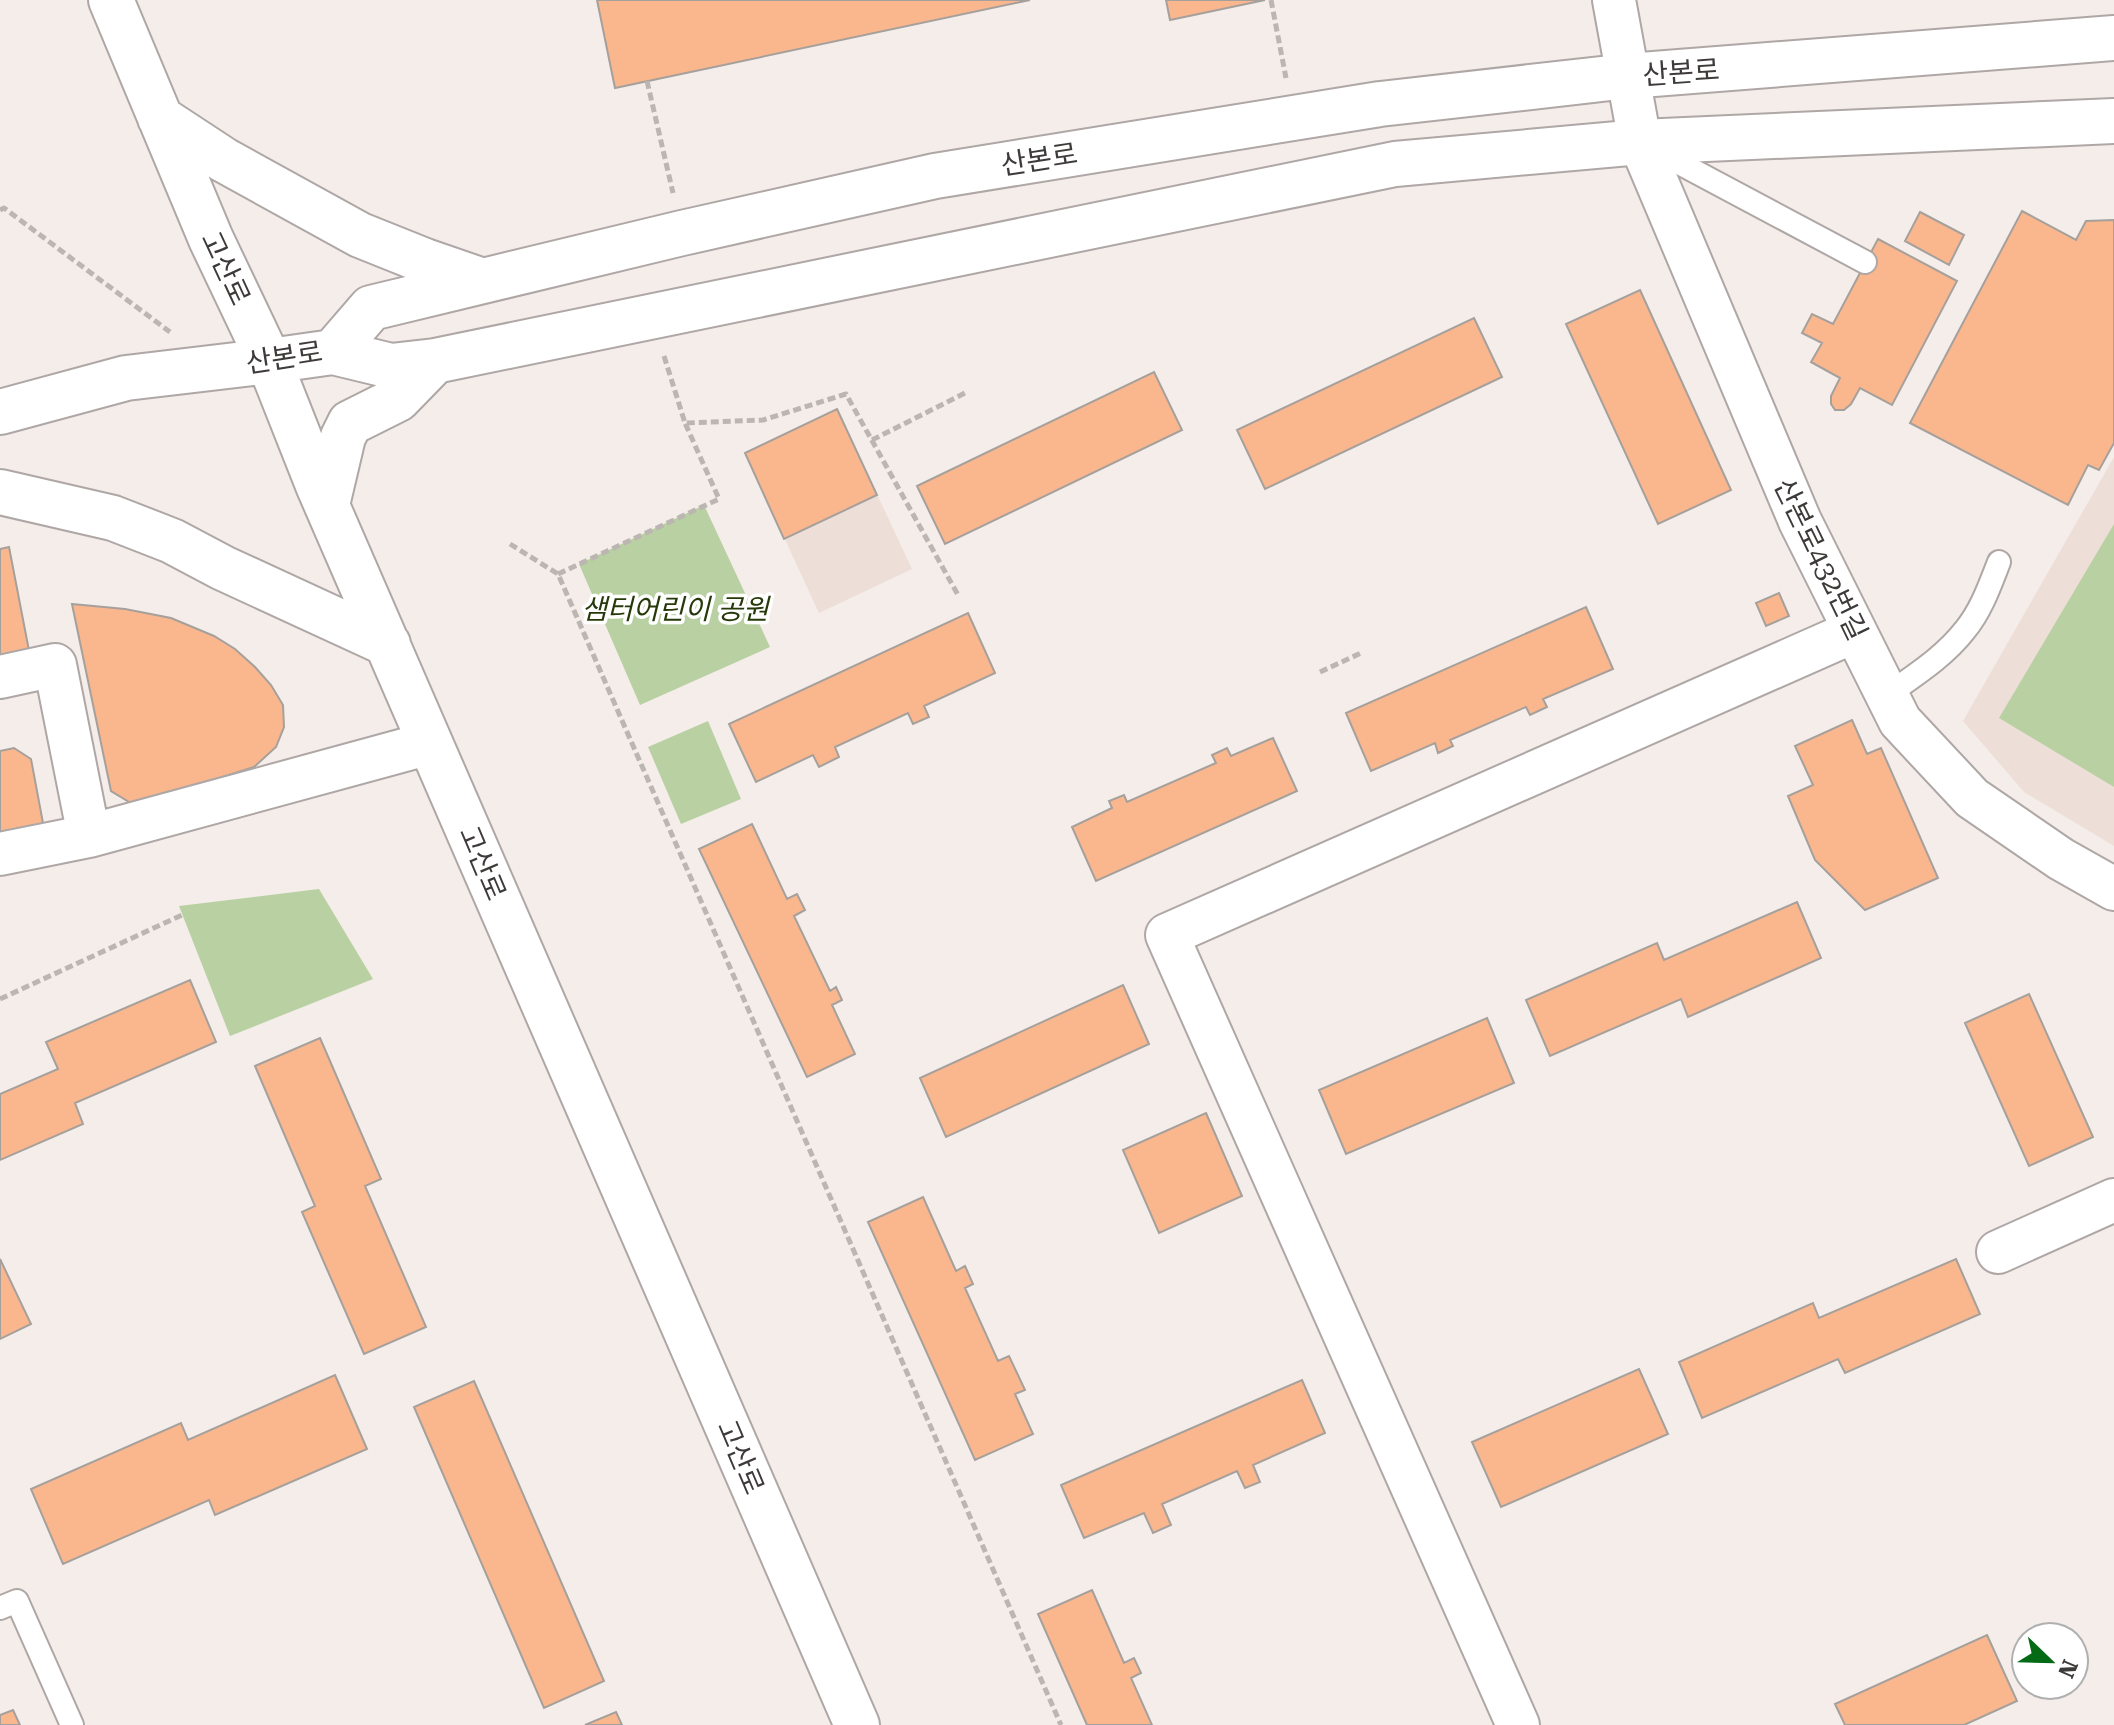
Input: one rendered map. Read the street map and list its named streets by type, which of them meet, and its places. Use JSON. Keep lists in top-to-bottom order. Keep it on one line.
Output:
{"streets":{"street":["산본로","고산로","산본로432번길"]},"crossings":[["산본로","고산로"],["산본로","산본로432번길"]],"parks":["샘터어린이 공원"],"north":"bottom right"}
